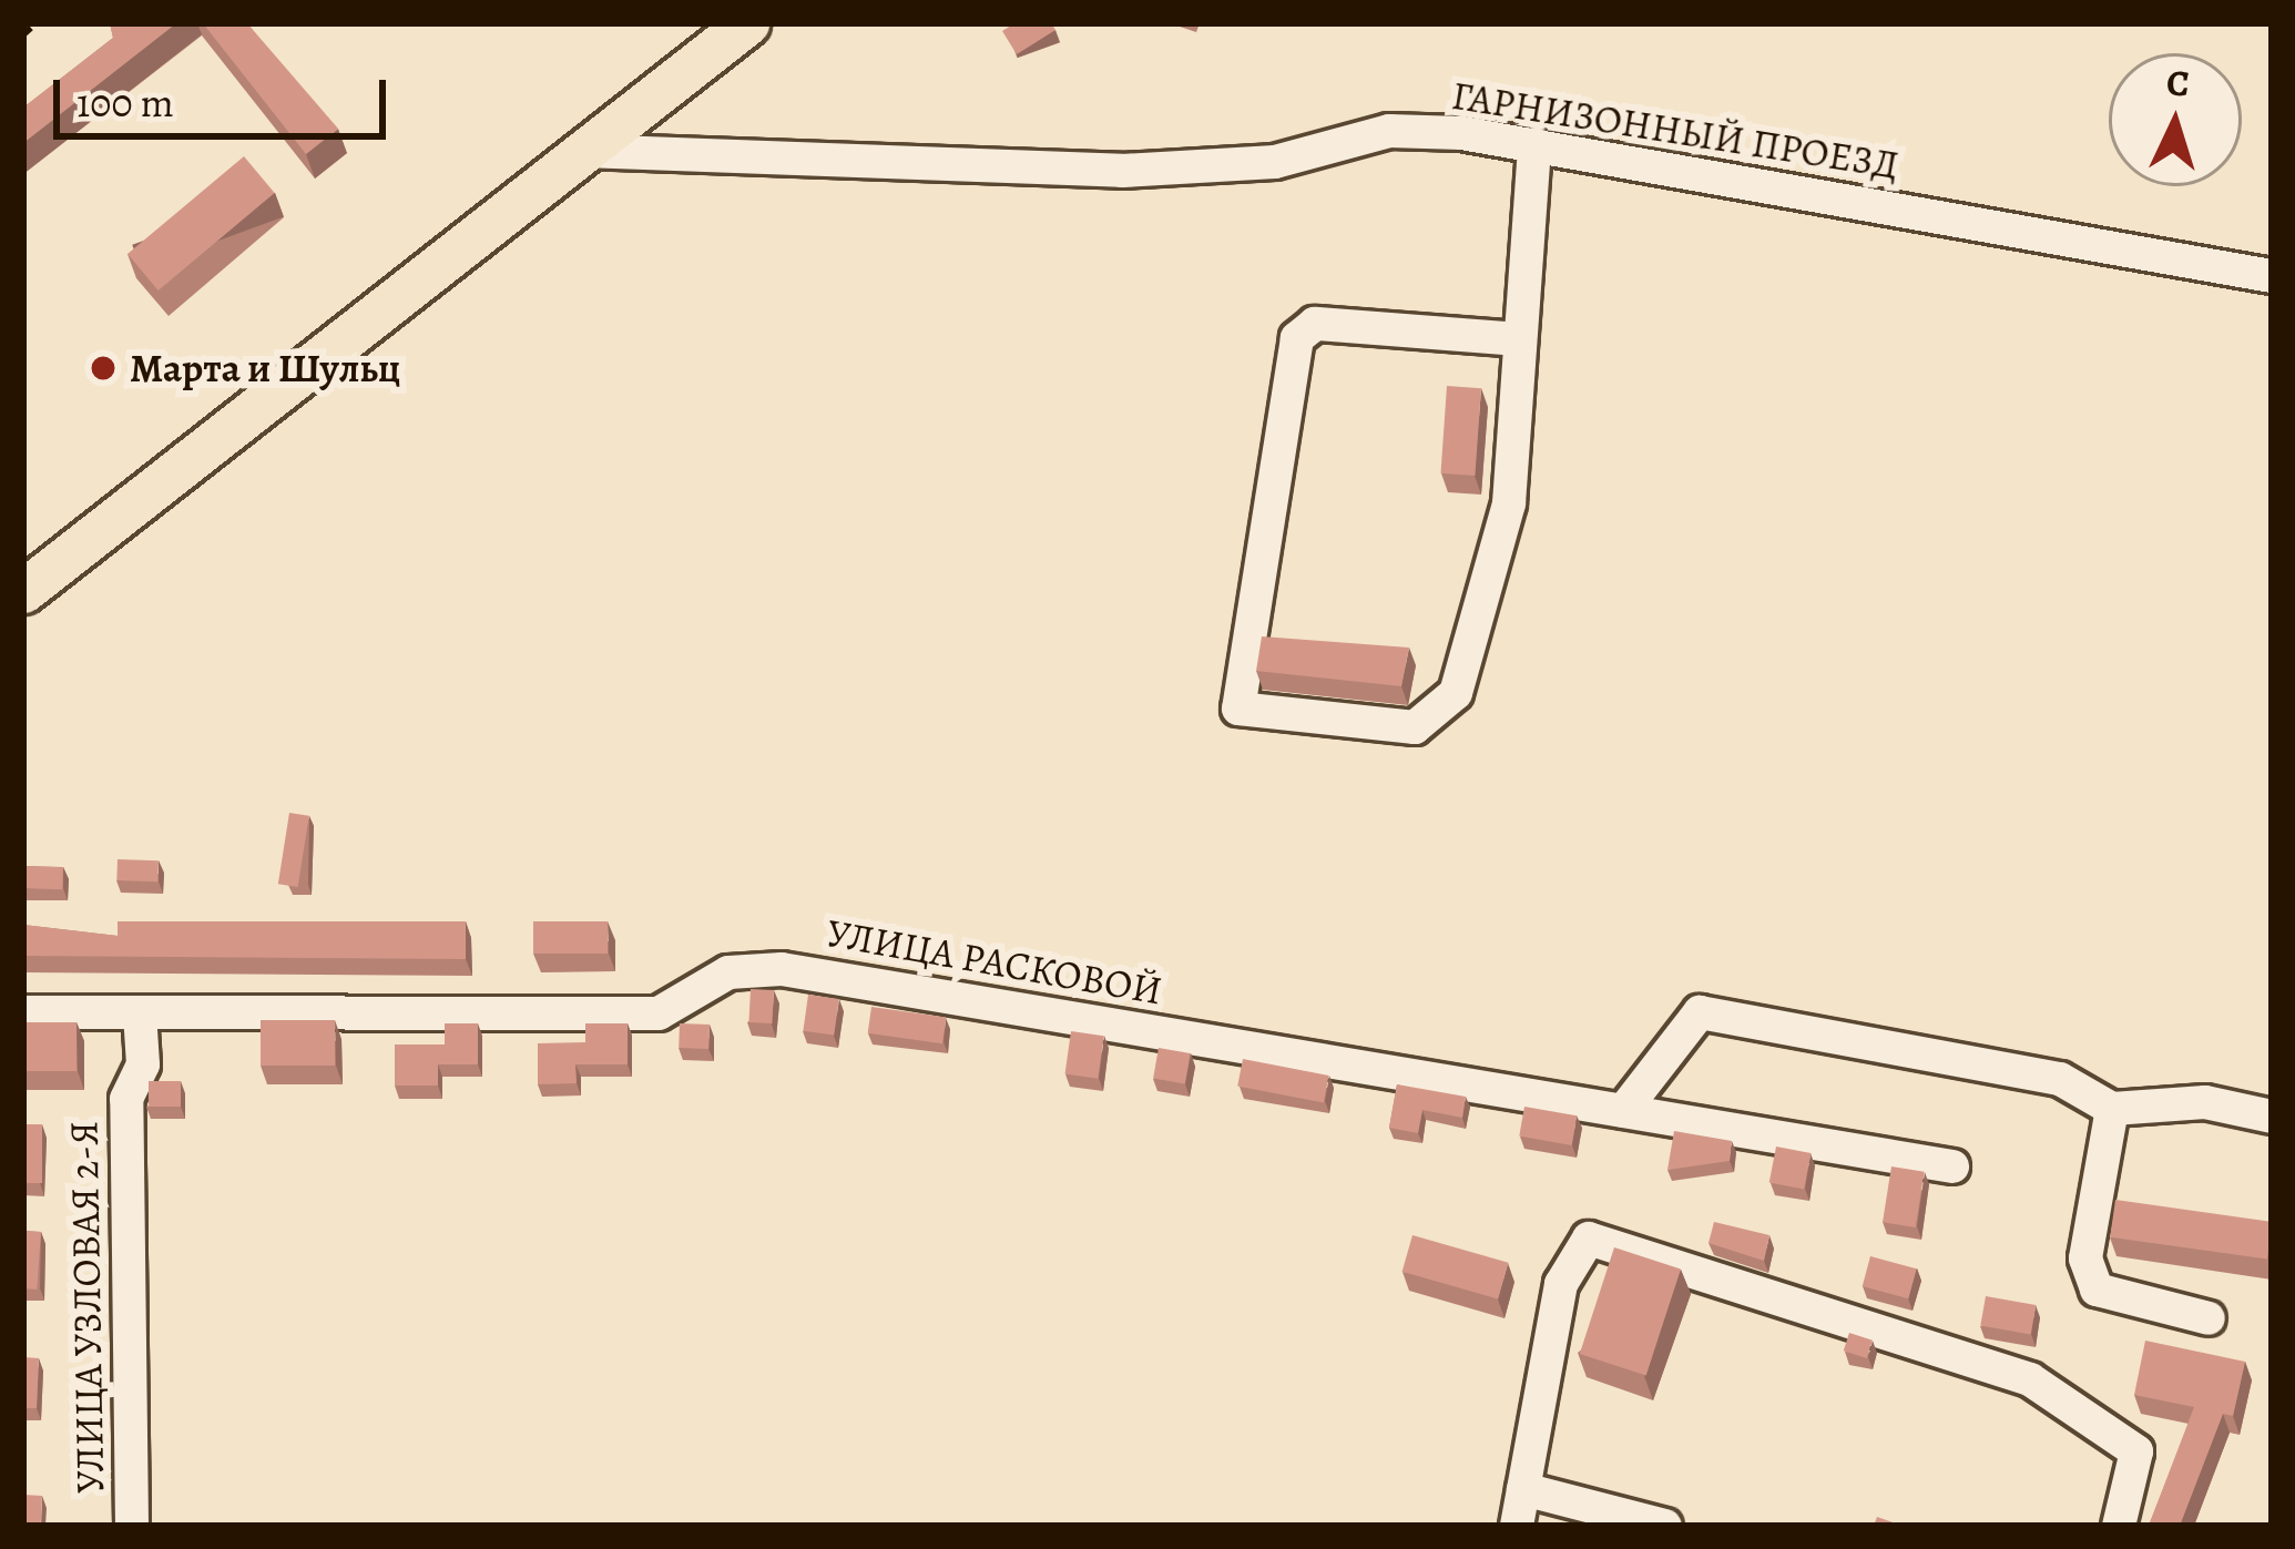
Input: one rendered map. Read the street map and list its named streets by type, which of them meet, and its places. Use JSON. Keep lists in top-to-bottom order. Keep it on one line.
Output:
{"streets":{"street":["ГАРНИЗОННЫЙ ПРОЕЗД","УЛИЦА РАСКОВОЙ","УЛИЦА УЗЛОВАЯ 2-Я"]},"crossings":[["УЛИЦА РАСКОВОЙ","УЛИЦА УЗЛОВАЯ 2-Я"]],"places":["Марта и Шульц"],"scale_bar":"100 m","north":"top"}
